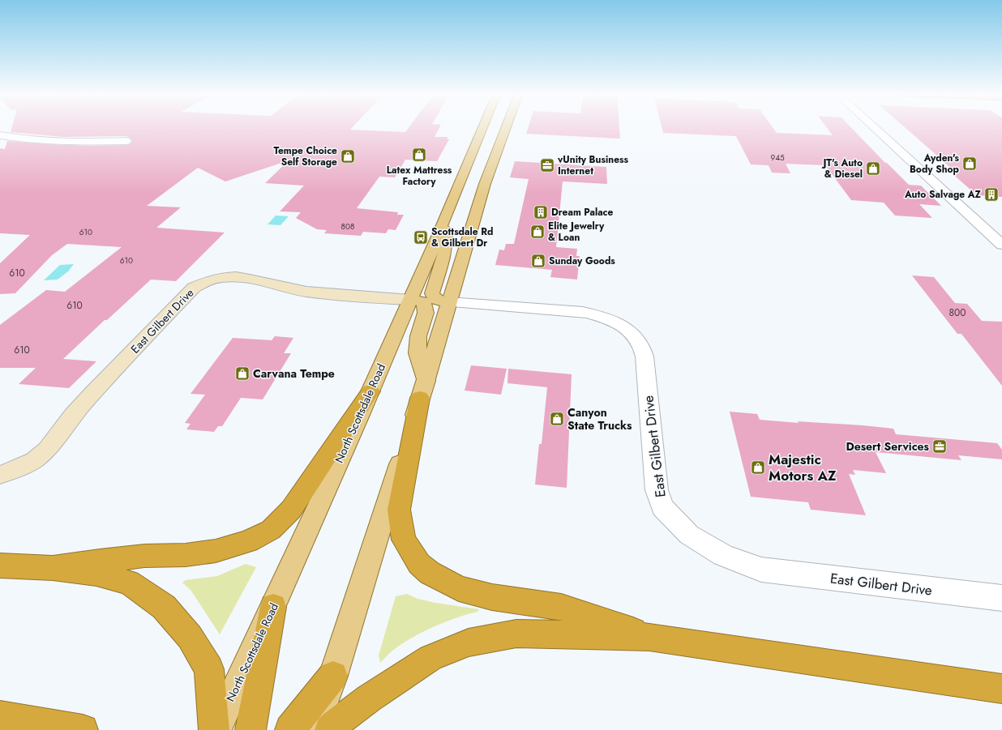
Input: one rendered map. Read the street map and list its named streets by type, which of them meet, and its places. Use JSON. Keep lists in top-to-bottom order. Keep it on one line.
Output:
{"streets":{"main road":["North Scottsdale Road"],"street":["East Gilbert Drive"]},"crossings":[["East Gilbert Drive","North Scottsdale Road"]],"places":{"shop":["Latex Mattress Factory","Tempe Choice Self Storage","Ayden's Body Shop","JT's Auto & Diesel","Elite Jewelry & Loan","Sunday Goods","Carvana Tempe","Canyon State Trucks","Majestic Motors AZ"],"office":["vUnity Business Internet","Desert Services"],"building":["Auto Salvage AZ","Dream Palace"],"bus stop":["Scottsdale Rd & Gilbert Dr"]},"house_numbers":["945","808","610","610","610","610","800","610"]}
